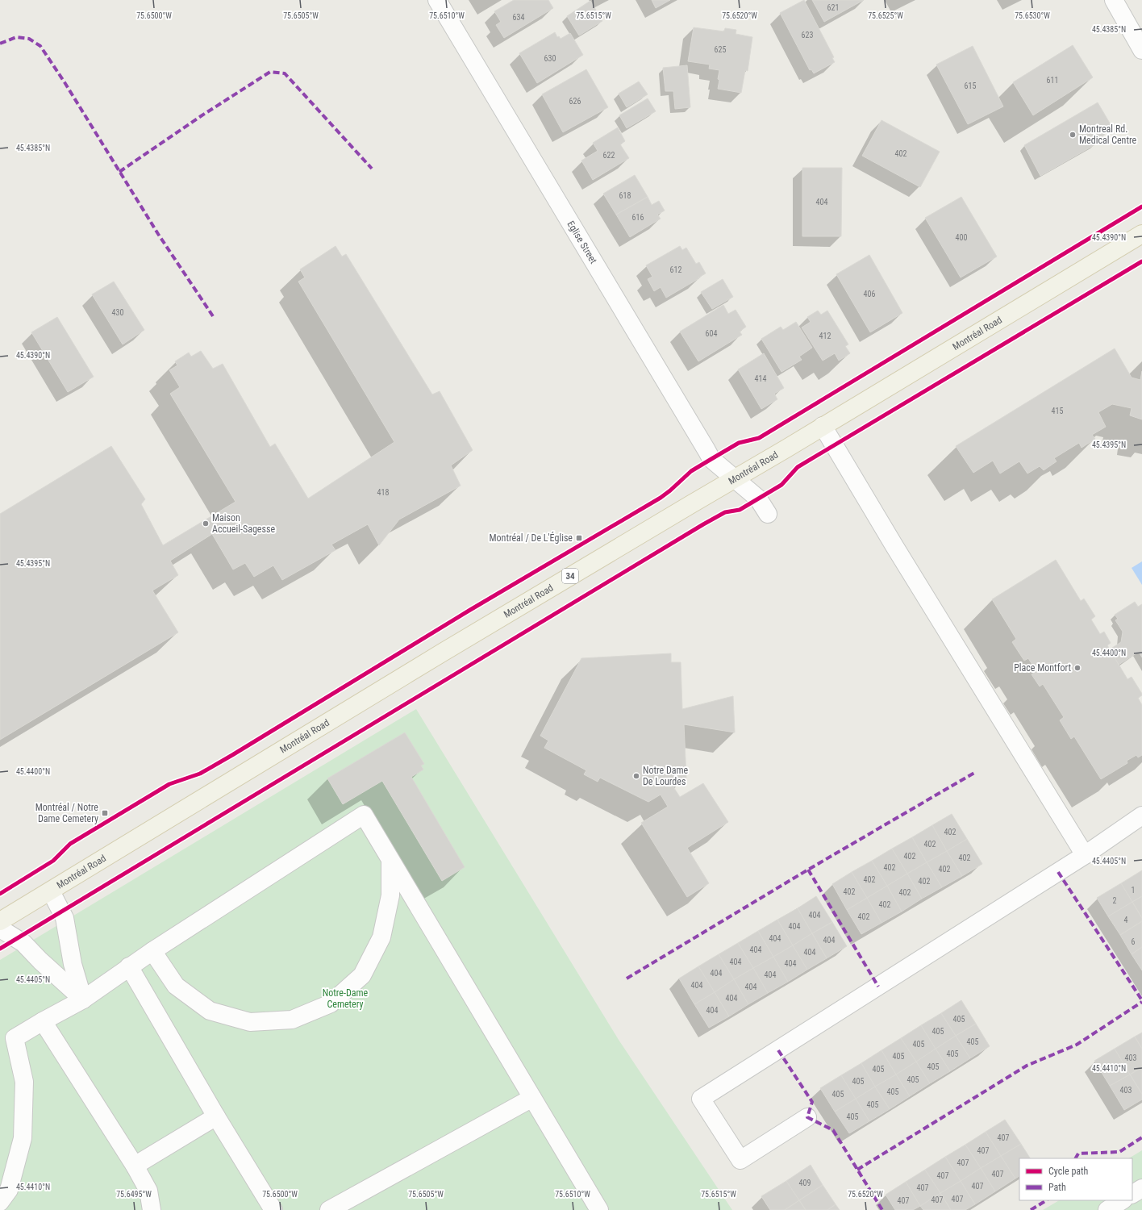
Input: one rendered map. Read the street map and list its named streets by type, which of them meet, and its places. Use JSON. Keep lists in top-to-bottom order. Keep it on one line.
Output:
{"streets":{"main road":["Montréal Road","34"],"street":["Eglise Street"]},"crossings":[["Eglise Street","Montréal Road"]],"parks":["Notre-Dame Cemetery"],"places":{"other":["Montreal Rd. Medical Centre","Maison Accueil-Sagesse","Place Montfort","Notre Dame De Lourdes"],"transit":["Montréal / De L'Église","Montréal / Notre Dame Cemetery"]},"house_numbers":["621","634","623","625","630","611","615","626","402","622","618","404","616","400","612","406","430","604","412","414","415","418","402","402","402","402","402","402","402","402","1","402","402","2","402","404","402","4","404","404","404","6","404","404","404","404","404","404","404","404","404","404","405","405","405","405","405","405","403","405","405","405","405","403","405","405","405","405","407","407","407","407","407","409","407","407","407","407","407"],"legend":["Cycle path","Path"],"coordinates":["75.6500°W","75.6505°W","75.6510°W","75.6515°W","75.6520°W","75.6525°W","75.6530°W","45.4385°N","45.4390°N","45.4395°N","45.4400°N","45.4405°N","45.4410°N","75.6495°W"]}
